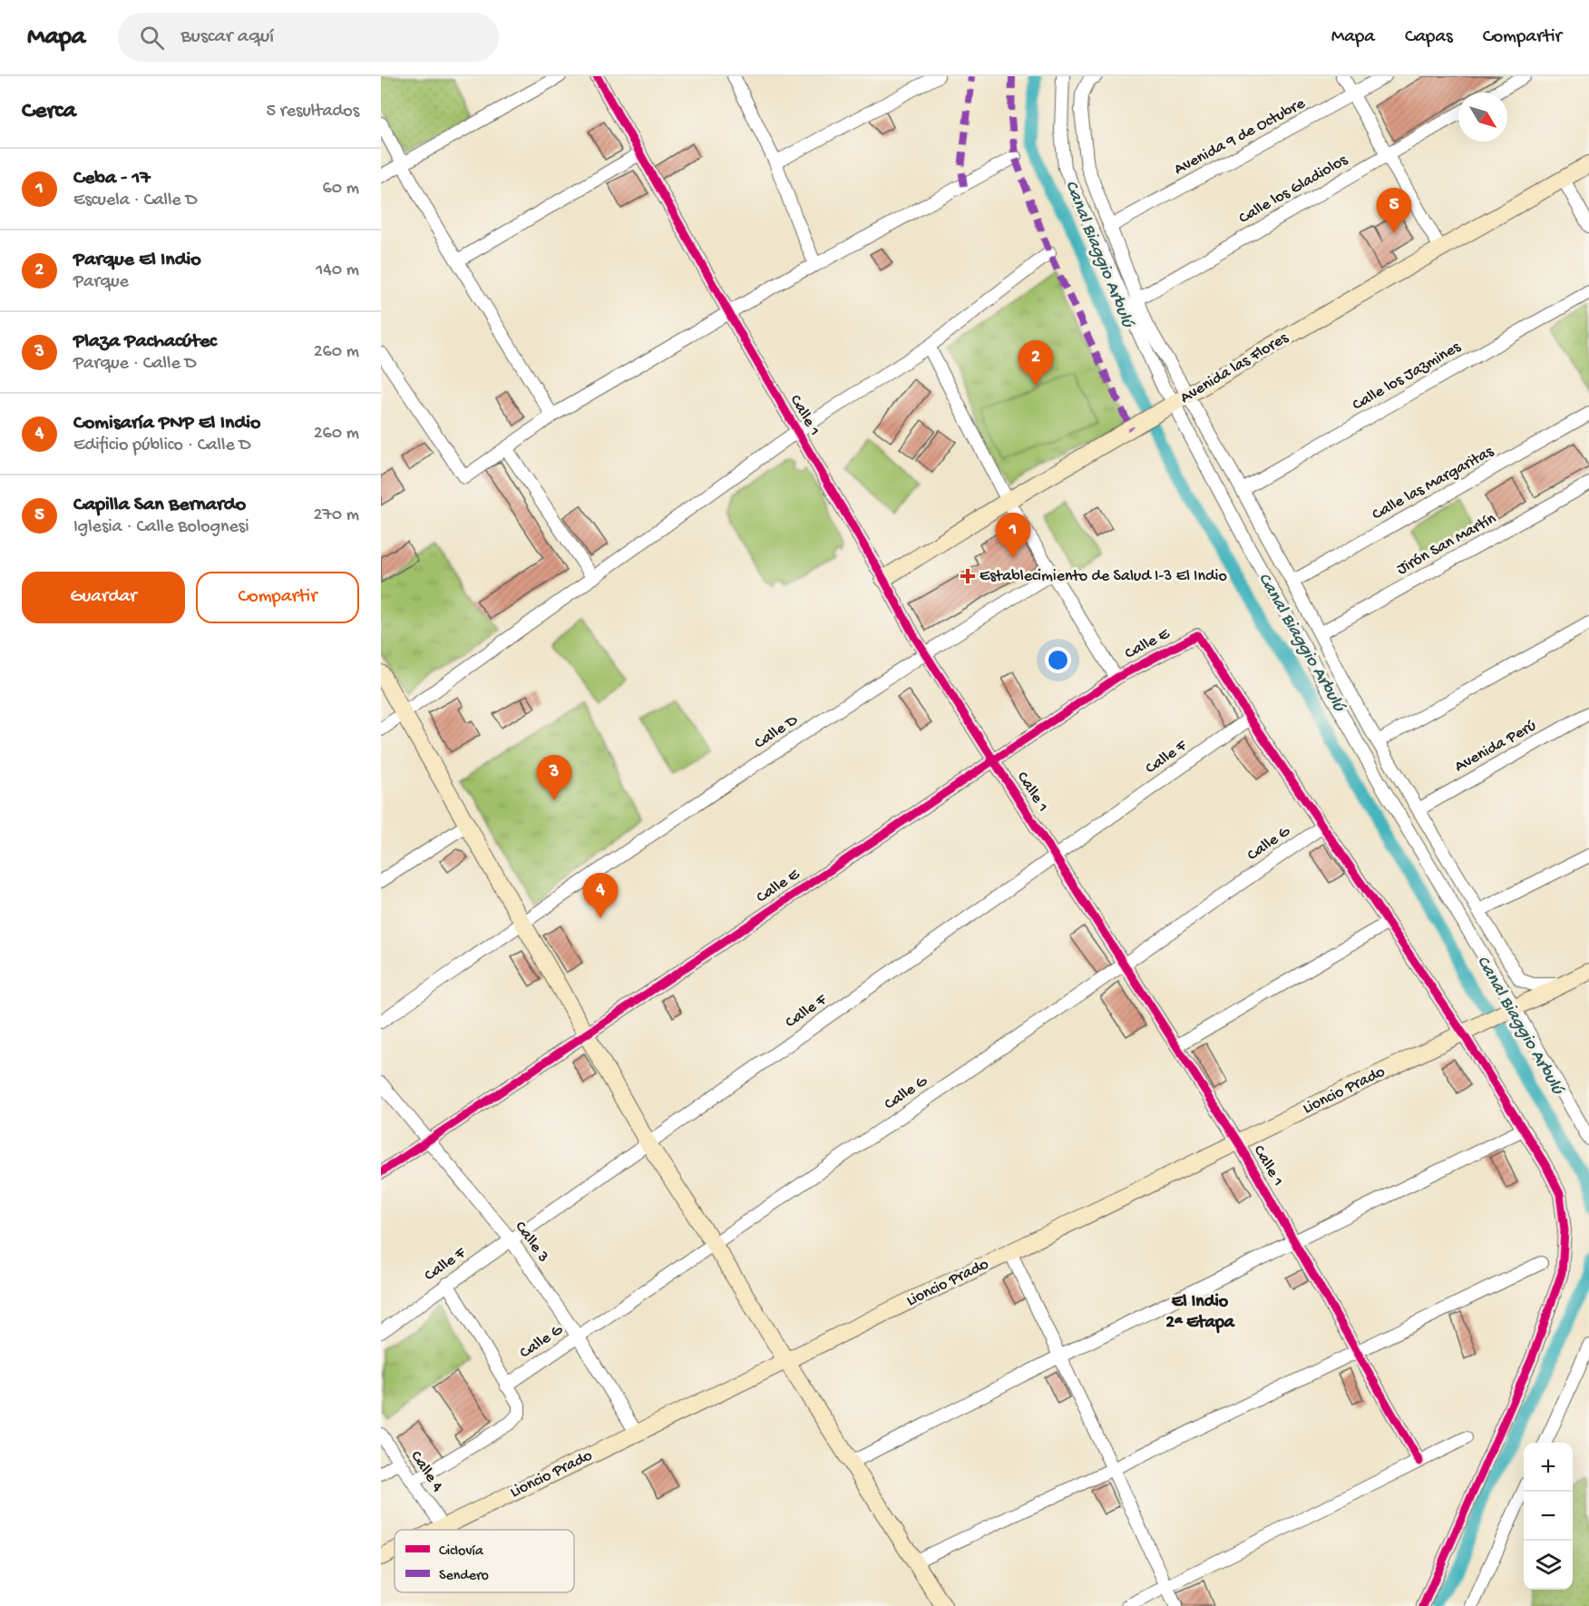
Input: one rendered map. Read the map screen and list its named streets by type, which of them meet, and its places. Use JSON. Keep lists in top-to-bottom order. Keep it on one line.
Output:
{"streets":{"street":["Avenida 9 de Octubre","Calle los Gladiolos","Avenida las Flores","Calle los Jazmines","Calle 1","Calle las Margaritas","Jirón San Martín","Calle E","Calle D","Avenida Perú","Calle F","Calle G","Lioncio Prado","Calle 3","Calle 4"]},"crossings":[["Avenida las Flores","Calle 1"],["Calle 1","Calle E"],["Calle 1","Calle D"],["Calle 1","Calle F"],["Calle 1","Calle G"],["Calle 1","Lioncio Prado"],["Calle E","Calle F"],["Calle E","Calle 3"],["Calle F","Calle 3"],["Calle G","Calle 3"],["Lioncio Prado","Calle 3"],["Lioncio Prado","Calle 4"]],"districts":["El Indio 2ª Etapa"],"water":["Canal Biaggio Arbulú"],"places":{"health":["Establecimiento de Salud I-3 El Indio"]},"legend":["Ciclovía","Sendero"],"north":"bottom right","page":{"header":"Mapa","search":"Buscar aquí","nav":["Mapa","Capas","Compartir"],"heading":["Cerca","5 resultados"],"list":[{"mark":"1","name":"Ceba - 17","note":"Escuela · Calle D","value":"60 m"},{"mark":"2","name":"Parque El Indio","note":"Parque","value":"140 m"},{"mark":"3","name":"Plaza Pachacútec","note":"Parque · Calle D","value":"260 m"},{"mark":"4","name":"Comisaría PNP El Indio","note":"Edificio público · Calle D","value":"260 m"},{"mark":"5","name":"Capilla San Bernardo","note":"Iglesia · Calle Bolognesi","value":"270 m"}],"pins":["5","2","1","3","4"],"buttons":["Guardar","Compartir"],"map_buttons":["+","−"]}}
